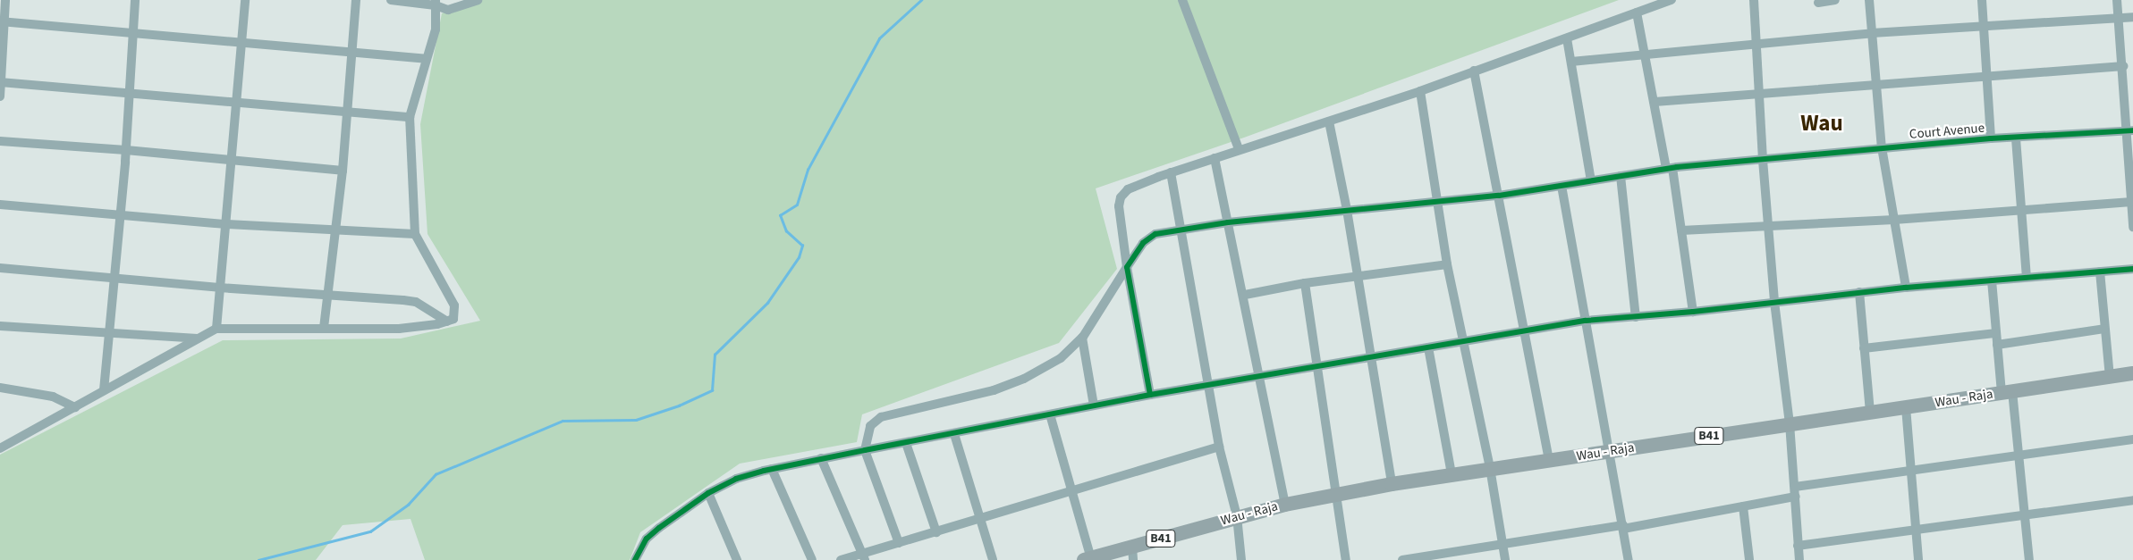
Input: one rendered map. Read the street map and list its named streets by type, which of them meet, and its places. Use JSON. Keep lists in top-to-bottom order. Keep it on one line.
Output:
{"streets":{"main road":["Wau - Raja","B41"],"street":["Court Avenue"]},"districts":["Wau"]}
